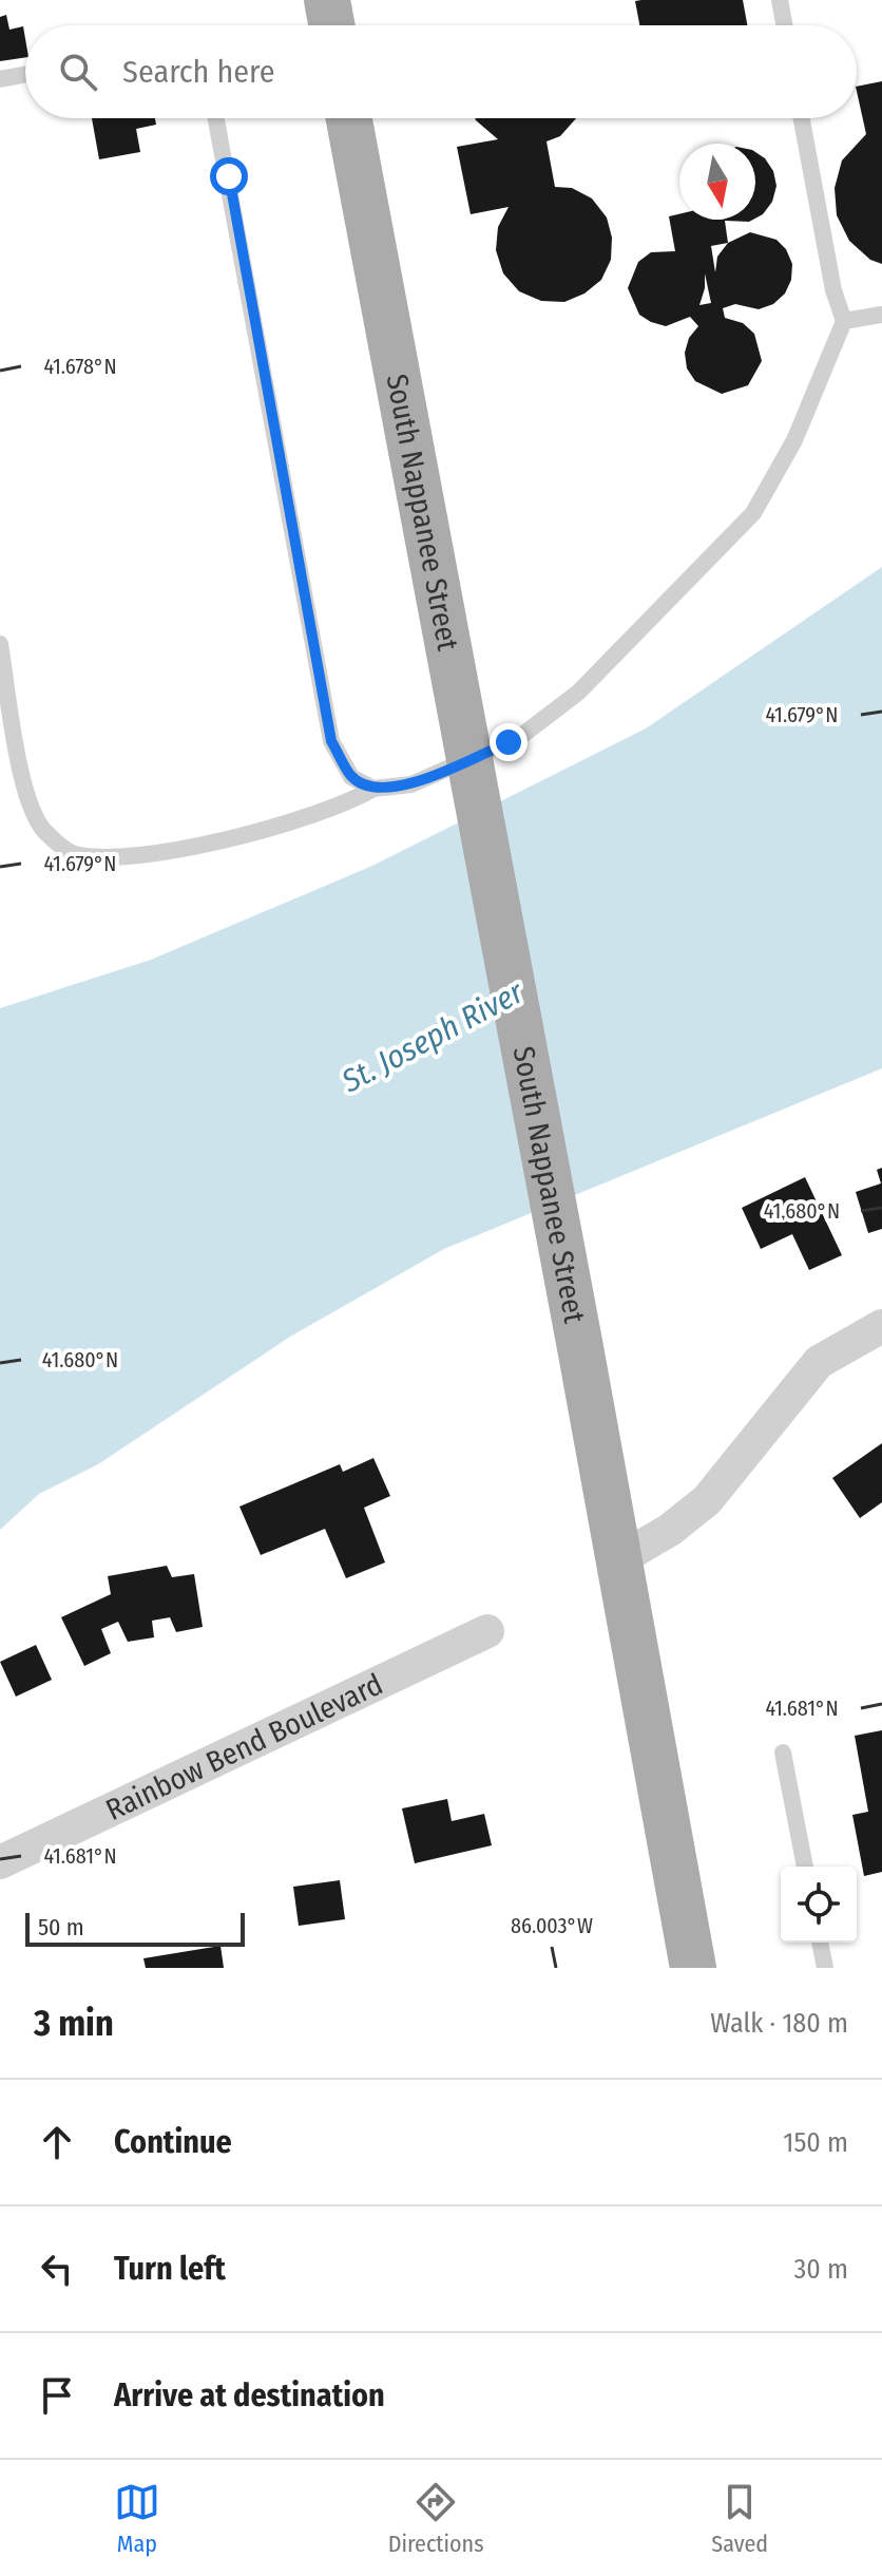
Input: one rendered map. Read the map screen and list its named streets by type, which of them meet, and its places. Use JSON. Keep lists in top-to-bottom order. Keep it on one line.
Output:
{"streets":{"main road":["South Nappanee Street"],"street":["Rainbow Bend Boulevard"]},"water":["St. Joseph River"],"scale_bar":"50 m","north":"bottom","page":{"search":"Search here","scale":"50 m","heading":["3 min","Walk · 180 m"],"list":[["Continue","150 m"],["Turn left","30 m"],"Arrive at destination"],"nav":["Map","Directions","Saved"]},"coordinates":["41.678°N","41.679°N","41.680°N","41.681°N","86.003°W"]}
